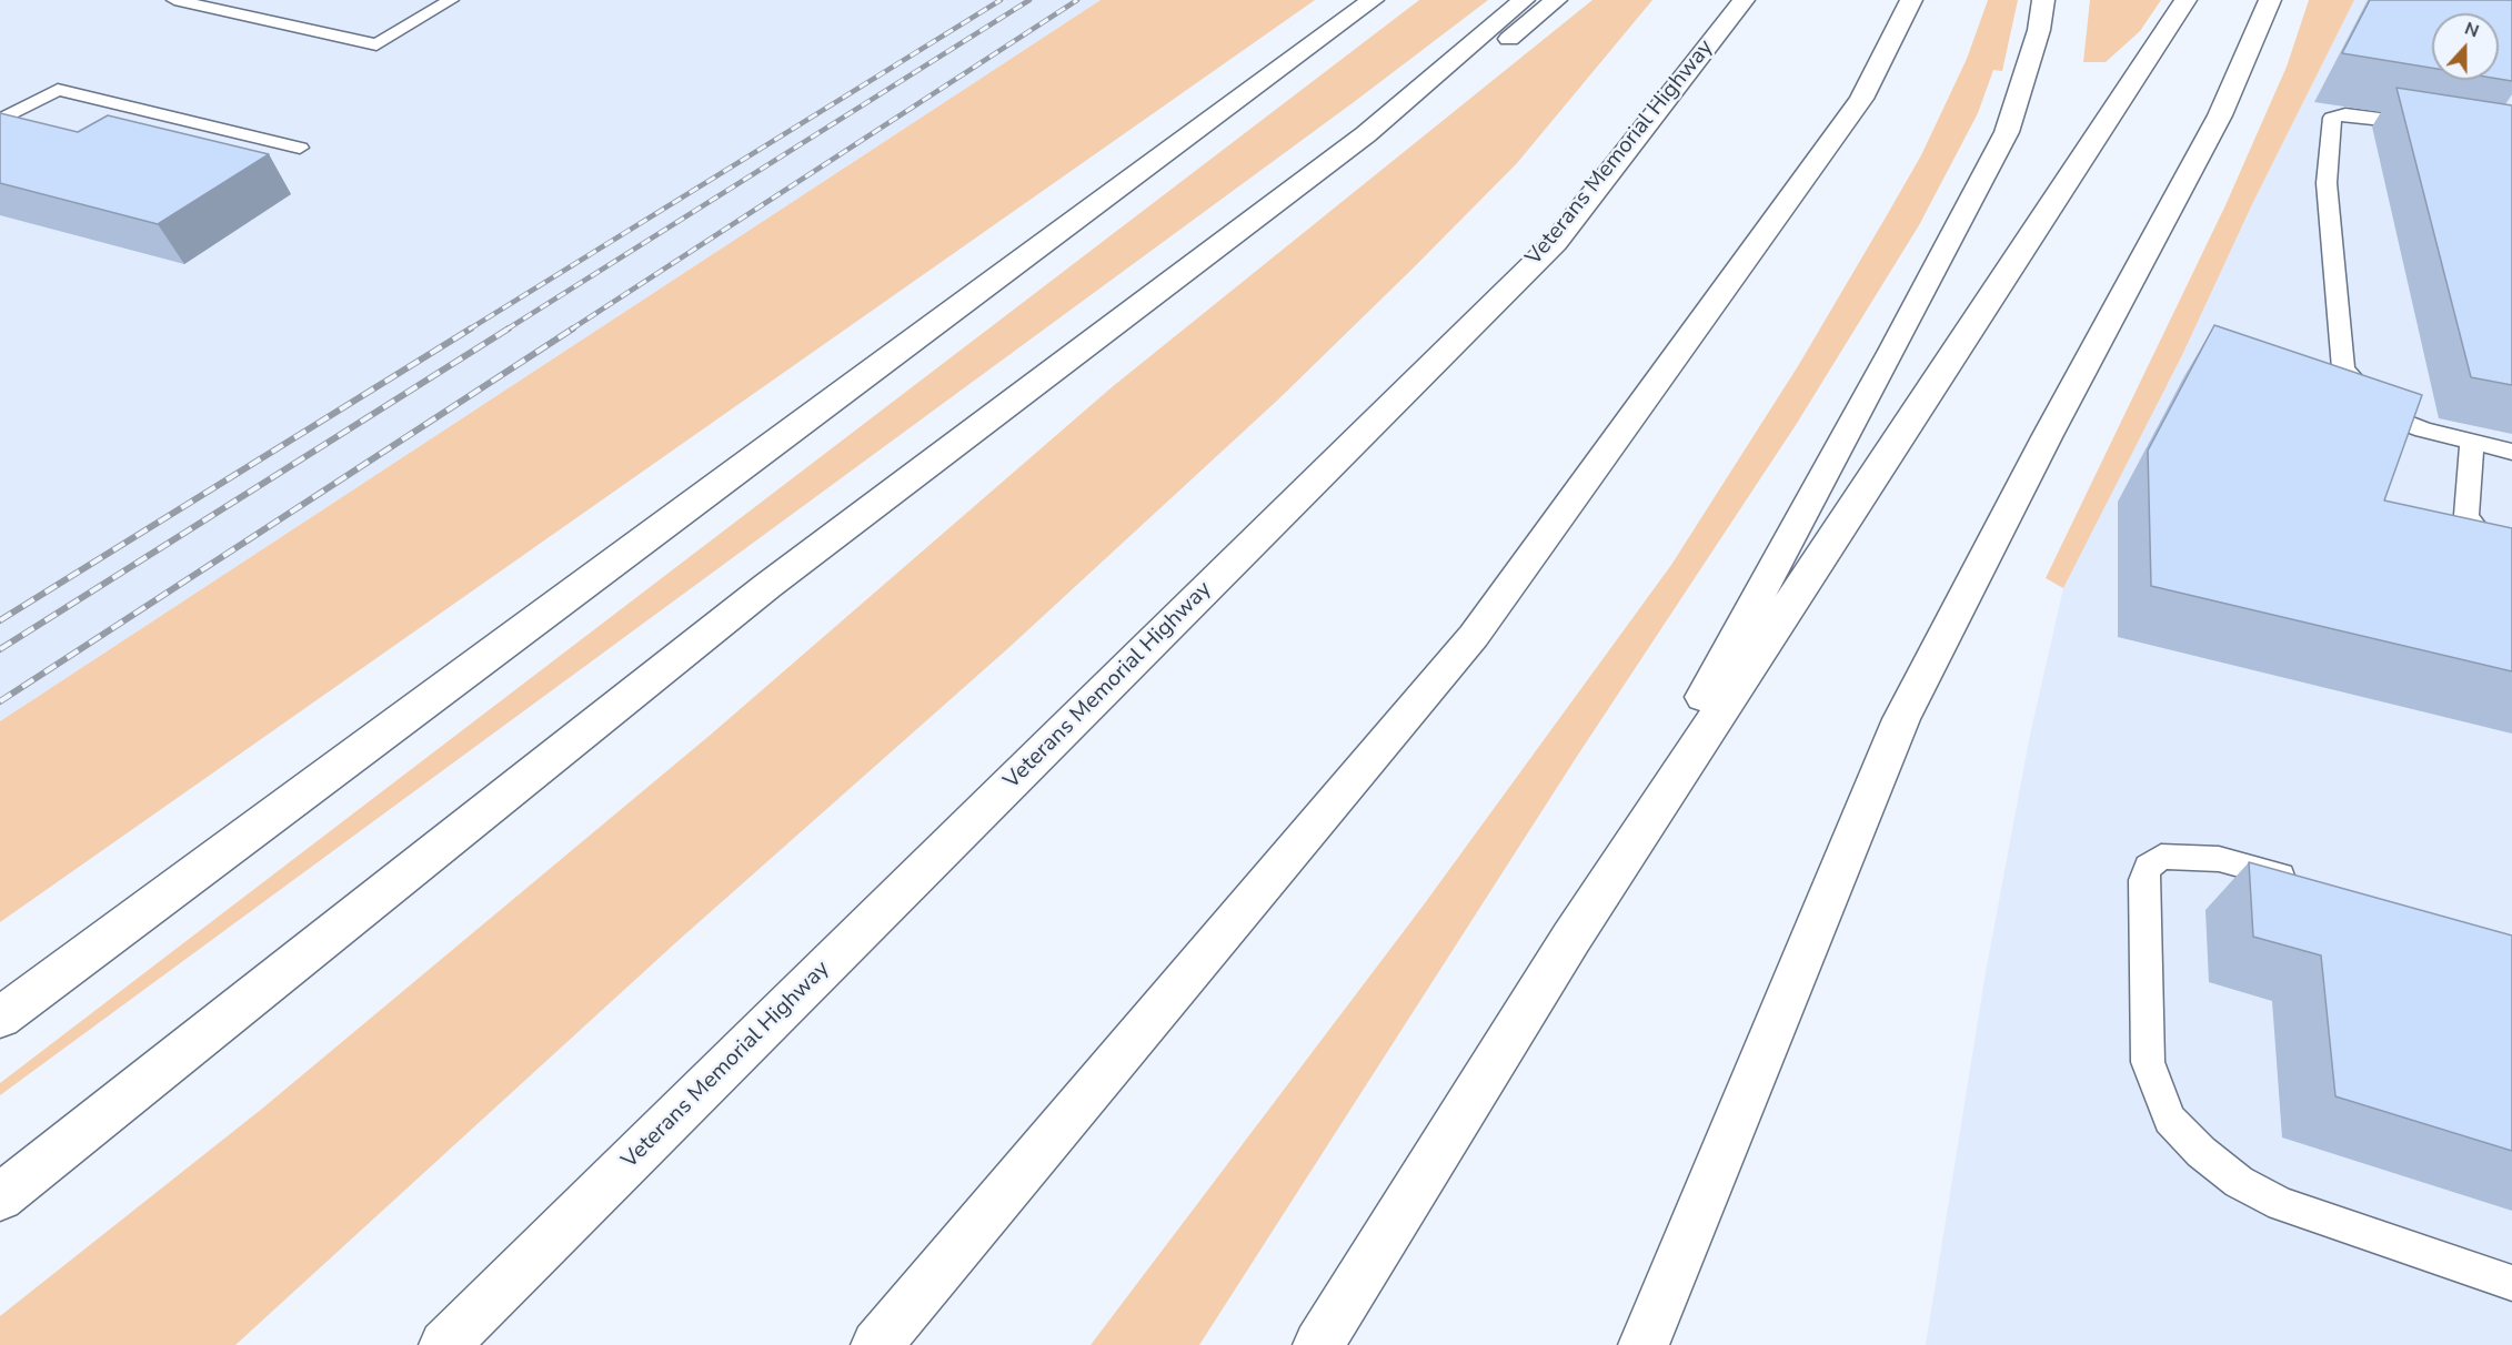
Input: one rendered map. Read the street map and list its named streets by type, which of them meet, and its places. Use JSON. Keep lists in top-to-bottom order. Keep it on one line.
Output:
{"streets":{"highway":["Veterans Memorial Highway"]},"north":"top"}
